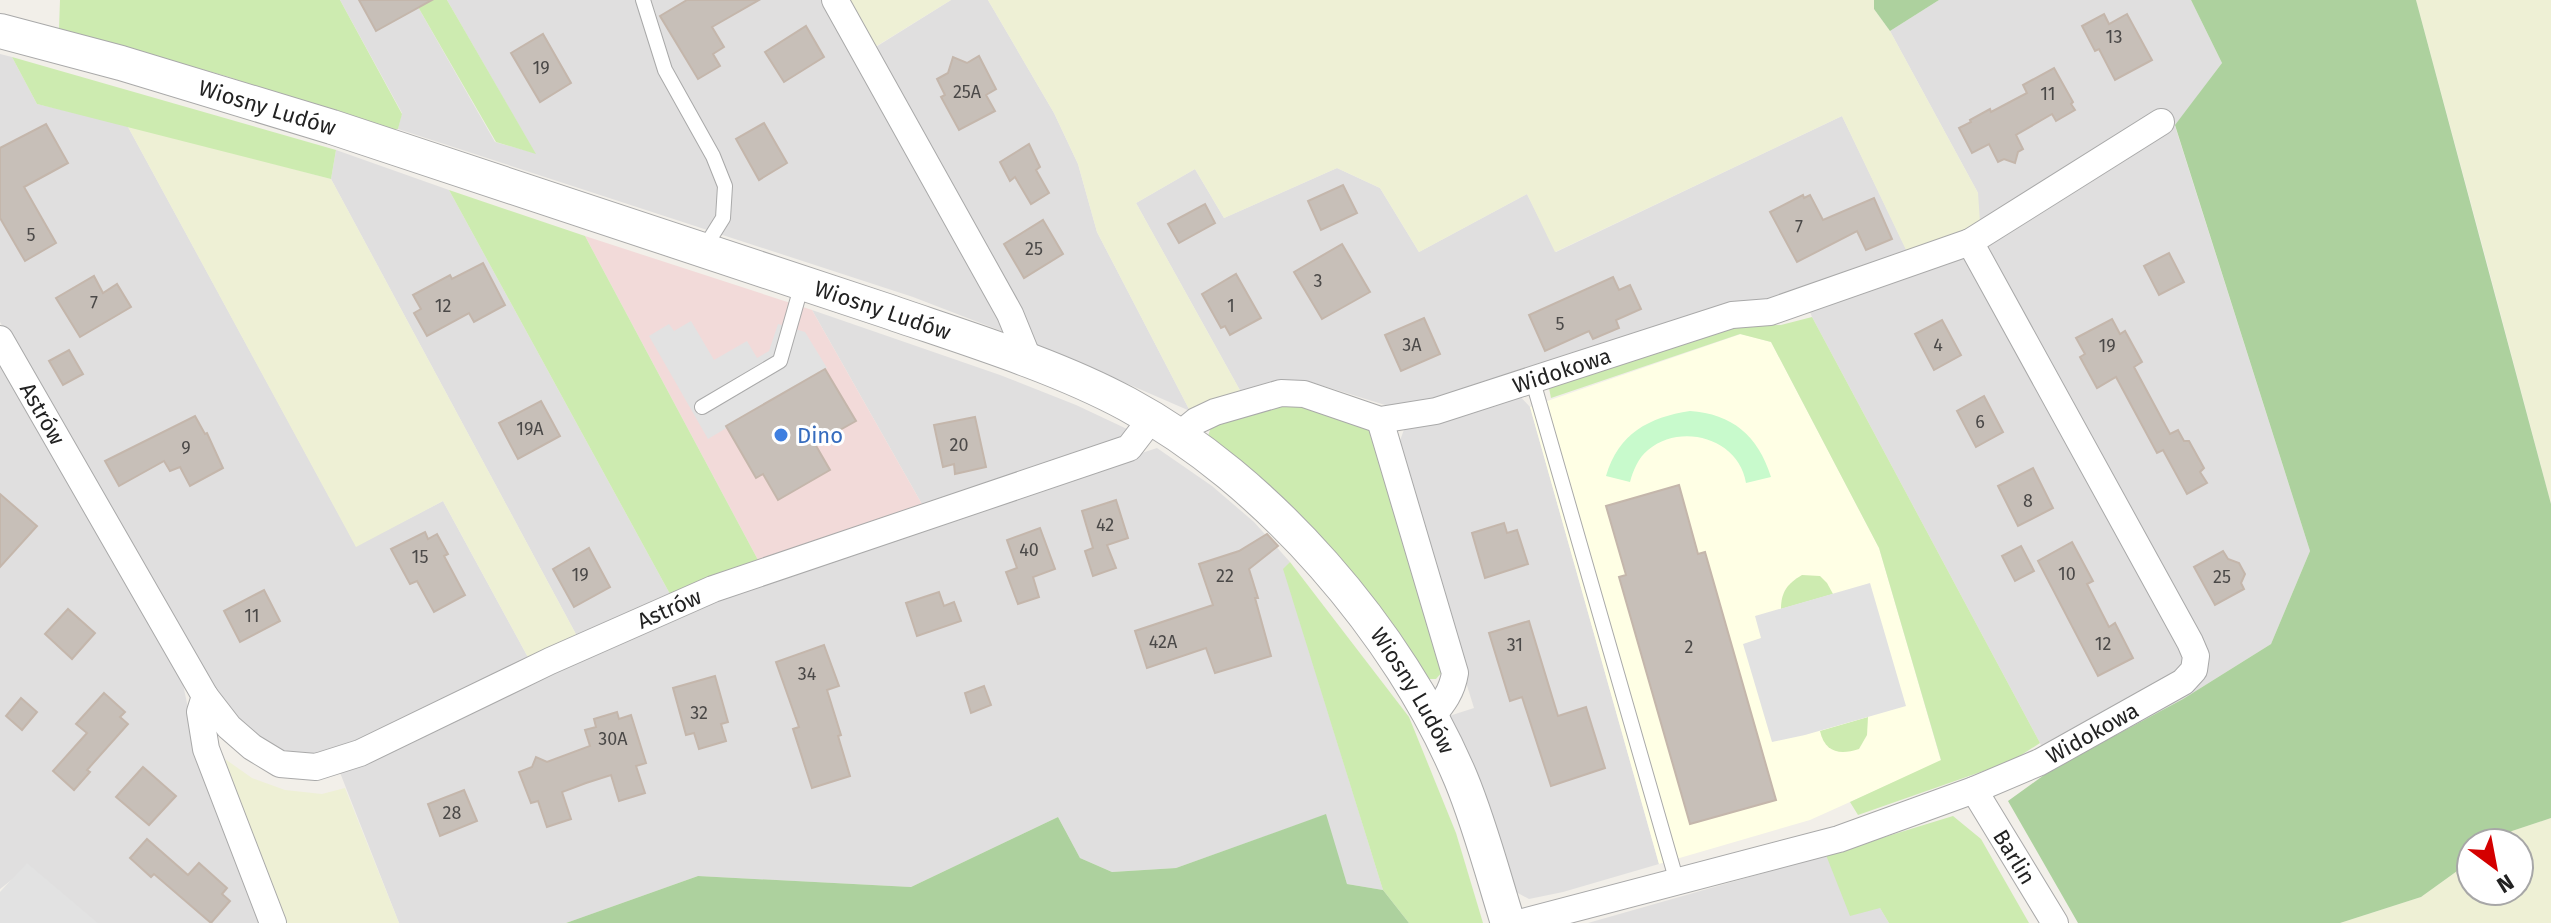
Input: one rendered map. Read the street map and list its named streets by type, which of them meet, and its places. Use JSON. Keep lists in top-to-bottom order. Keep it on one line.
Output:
{"streets":{"street":["Wiosny Ludów","Widokowa","Astrów","Barlin"]},"crossings":[["Wiosny Ludów","Astrów"],["Widokowa","Barlin"]],"places":["Dino"],"house_numbers":["13","19","25A","11","7","5","25","3","7","12","1","5","3A","4","19","6","19A","20","9","8","42","40","15","10","19","22","25","11","42A","12","31","2","34","32","30A","28"],"north":"bottom right"}
